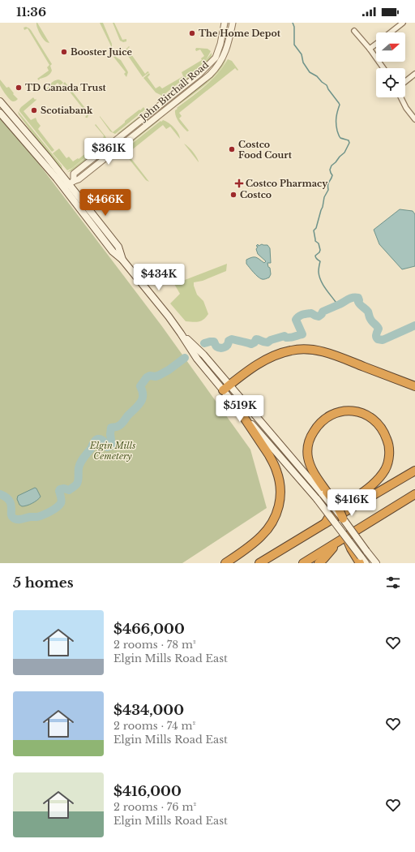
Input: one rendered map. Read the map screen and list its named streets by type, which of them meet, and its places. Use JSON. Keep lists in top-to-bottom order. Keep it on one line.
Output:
{"streets":{"street":["John Birchall Road"]},"parks":["Elgin Mills Cemetery"],"places":{"other":["The Home Depot","Booster Juice","TD Canada Trust","Scotiabank","Costco Food Court","Costco"],"health":["Costco Pharmacy"]},"north":"right","page":{"status":"11:36","price":["$361K","$466K","$434K","$519K","$416K"],"heading":"5 homes","list":[{"name":"$466,000","note":"2 rooms · 78 m² · Elgin Mills Road East"},{"name":"$434,000","note":"2 rooms · 74 m² · Elgin Mills Road East"},{"name":"$416,000","note":"2 rooms · 76 m² · Elgin Mills Road East"}]}}
